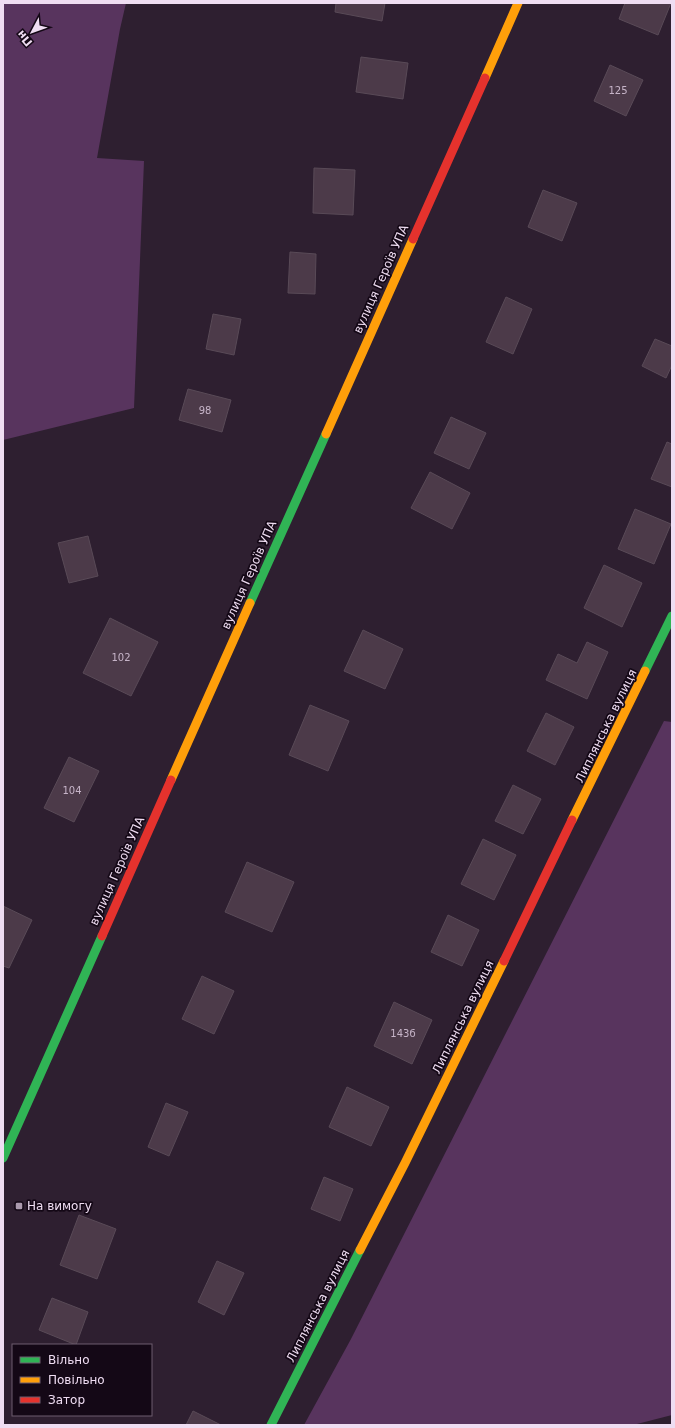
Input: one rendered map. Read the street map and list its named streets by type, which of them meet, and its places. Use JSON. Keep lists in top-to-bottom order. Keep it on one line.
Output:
{"streets":{"street":["вулиця Героїв УПА","Липлянська вулиця"]},"places":{"transit":["На вимогу"]},"house_numbers":["125","98","102","104","143б"],"legend":["Вільно","Повільно","Затор"],"north":"bottom left"}
